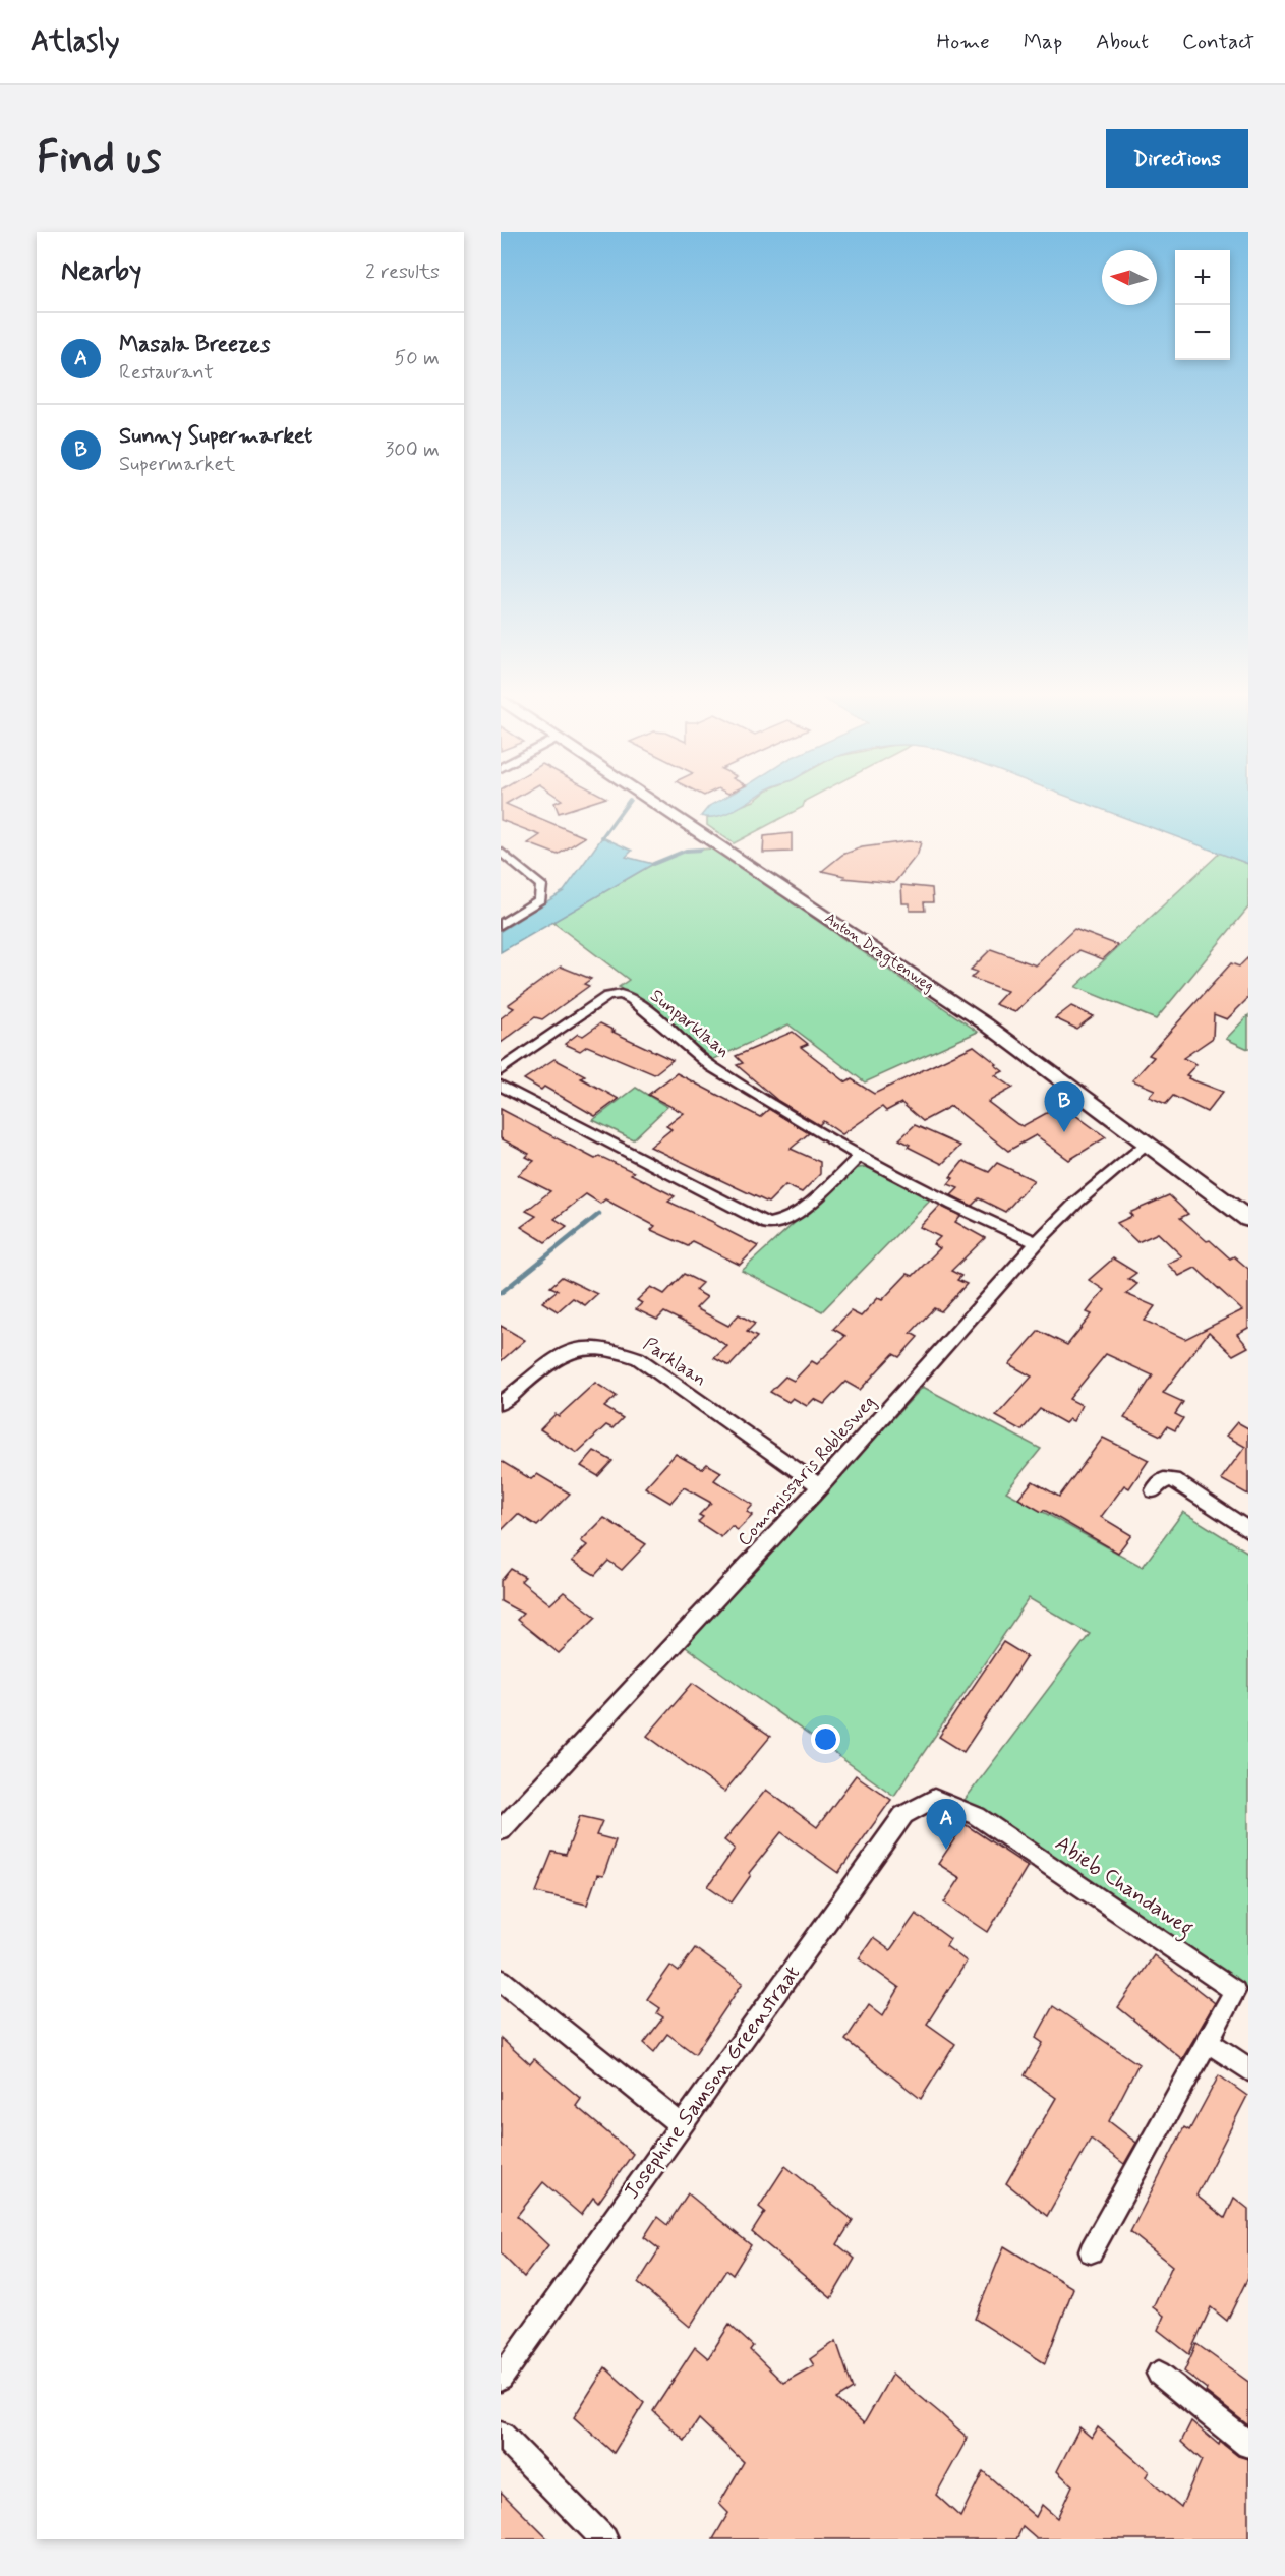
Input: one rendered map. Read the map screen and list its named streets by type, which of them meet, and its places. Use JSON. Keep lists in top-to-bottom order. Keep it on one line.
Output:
{"streets":{"main road":["Anton Dragtenweg"],"street":["Sunparklaan","Parklaan","Commissaris Roblesweg","Abieb Chandaweg","Josephine Samson Greenstraat"]},"crossings":[["Anton Dragtenweg","Commissaris Roblesweg"],["Sunparklaan","Commissaris Roblesweg"],["Parklaan","Commissaris Roblesweg"],["Abieb Chandaweg","Josephine Samson Greenstraat"]],"north":"left","page":{"header":"Atlasly","nav":["Home","Map","About","Contact"],"buttons":"Directions","title":"Find us","heading":["Nearby","2 results"],"map_buttons":["+","−"],"list":[{"mark":"A","name":"Masala Breezes","note":"Restaurant","value":"50 m"},{"mark":"B","name":"Sunny Supermarket","note":"Supermarket","value":"300 m"}],"pins":["B","A"]}}
